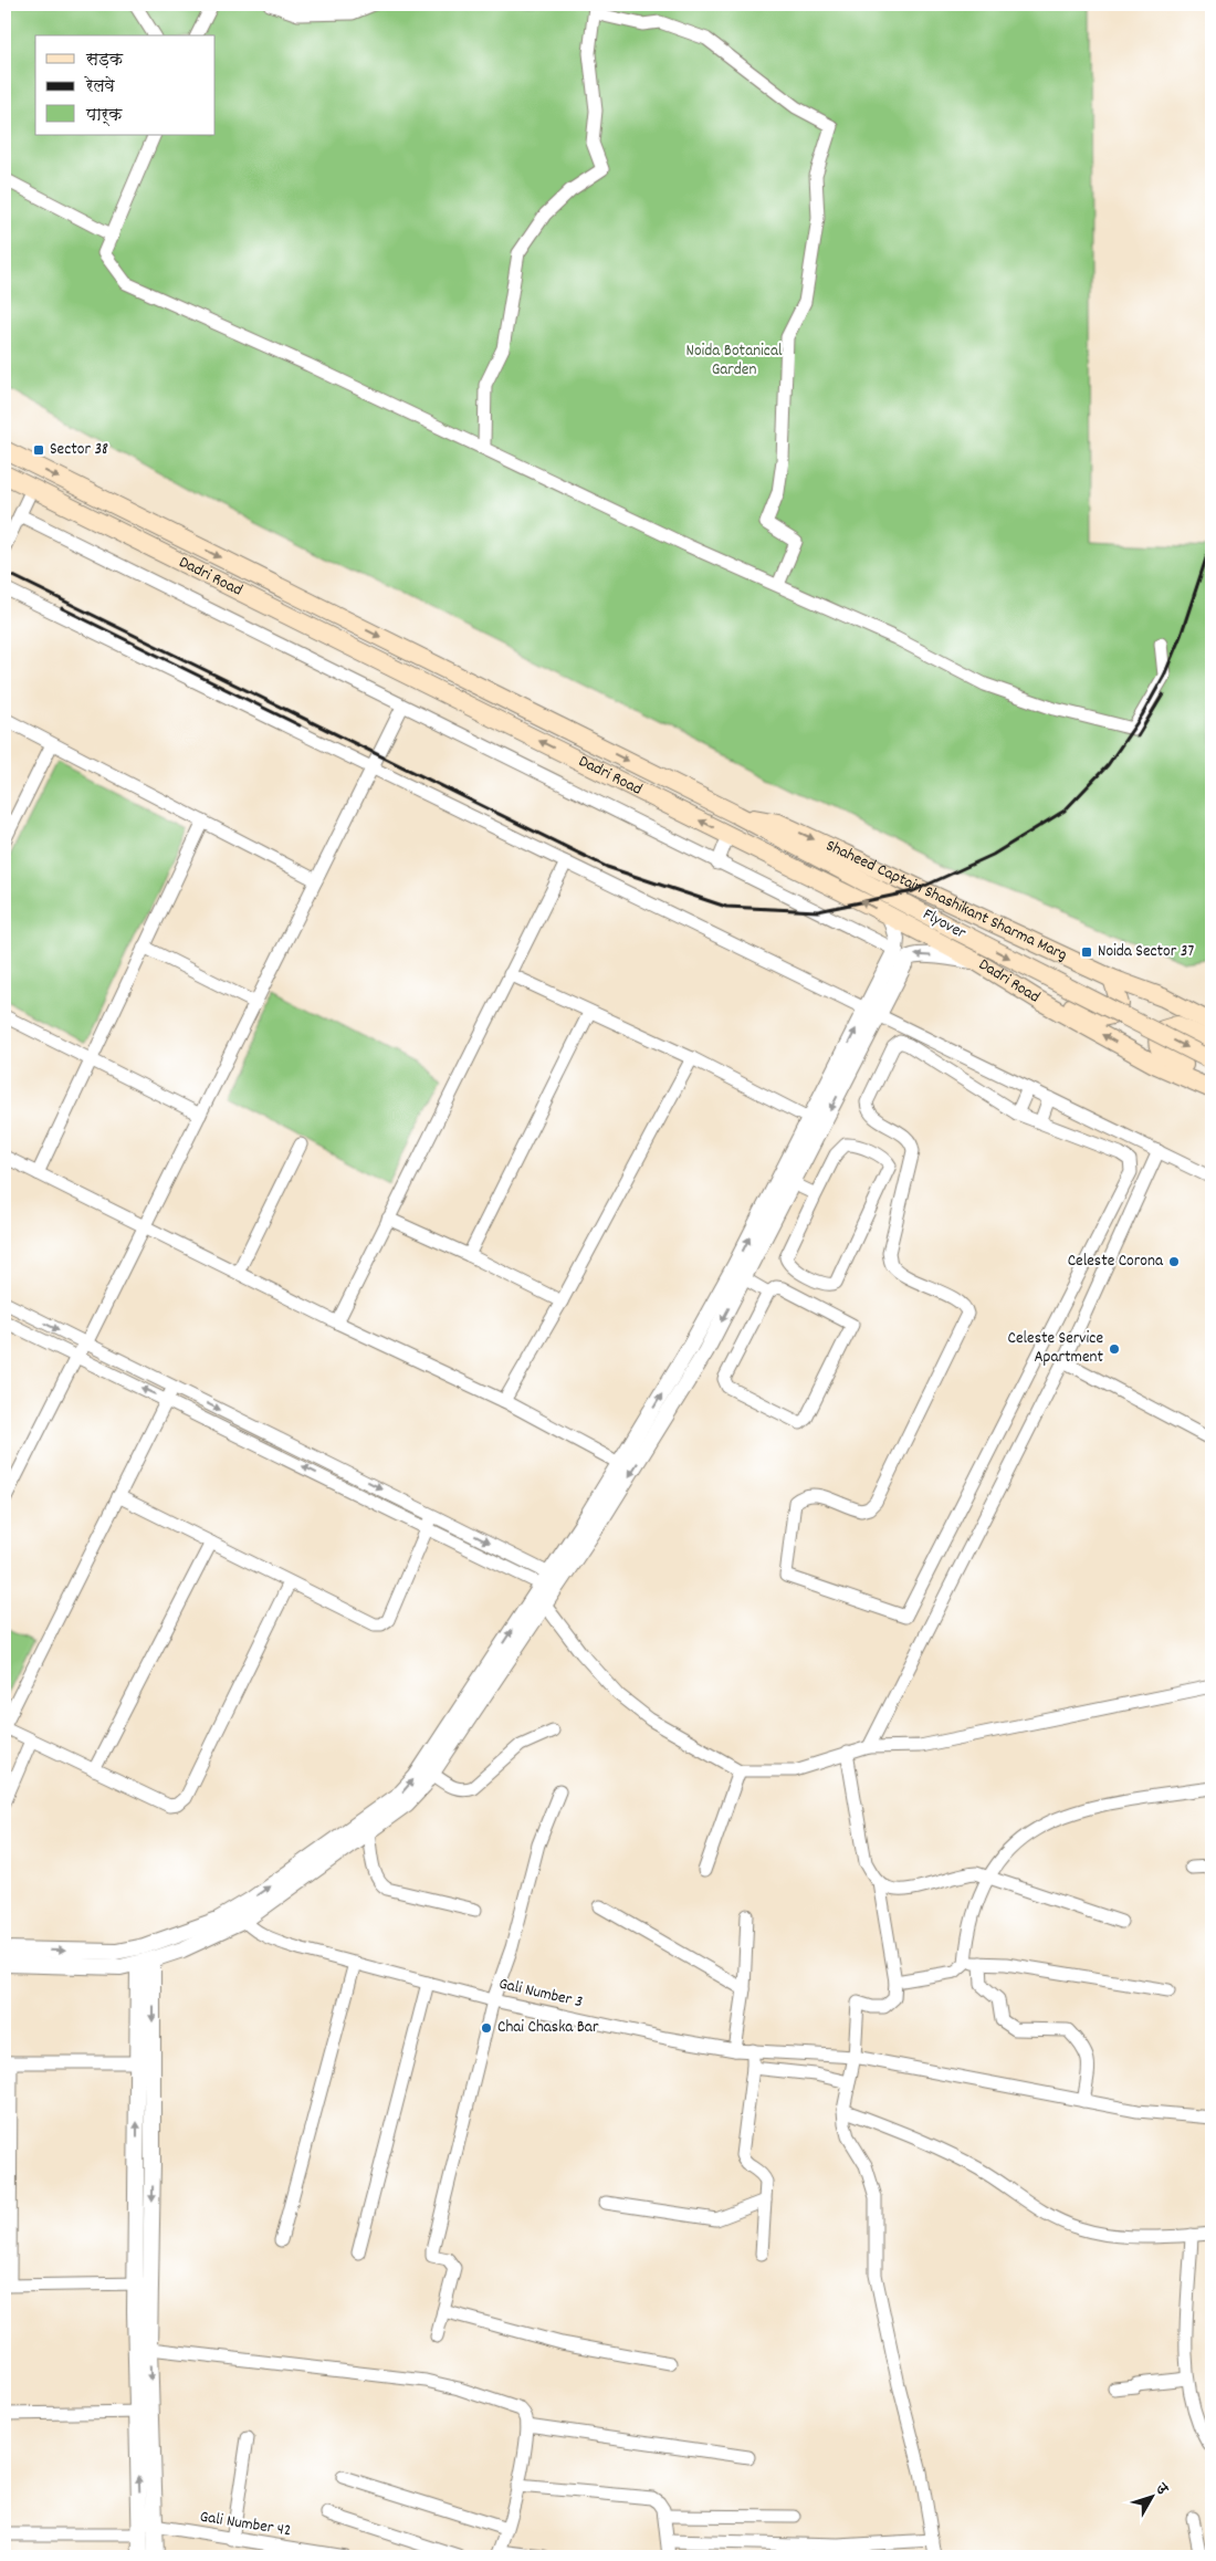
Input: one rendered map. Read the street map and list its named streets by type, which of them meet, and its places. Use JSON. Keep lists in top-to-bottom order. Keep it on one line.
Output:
{"streets":{"main road":["Dadri Road","Shaheed Captain Shashikant Sharma Marg","Flyover"],"street":["Gali Number 3","Gali Number 42"]},"crossings":[["Dadri Road","Shaheed Captain Shashikant Sharma Marg"],["Dadri Road","Flyover"],["Shaheed Captain Shashikant Sharma Marg","Flyover"]],"one_way":["Shaheed Captain Shashikant Sharma Marg","Flyover"],"parks":["Noida Botanical Garden"],"places":{"transit":["Sector 38","Noida Sector 37"],"other":["Celeste Corona","Celeste Service Apartment","Chai Chaska Bar"]},"legend":["सड़क","रेलवे","पार्क"],"north":"top right"}
